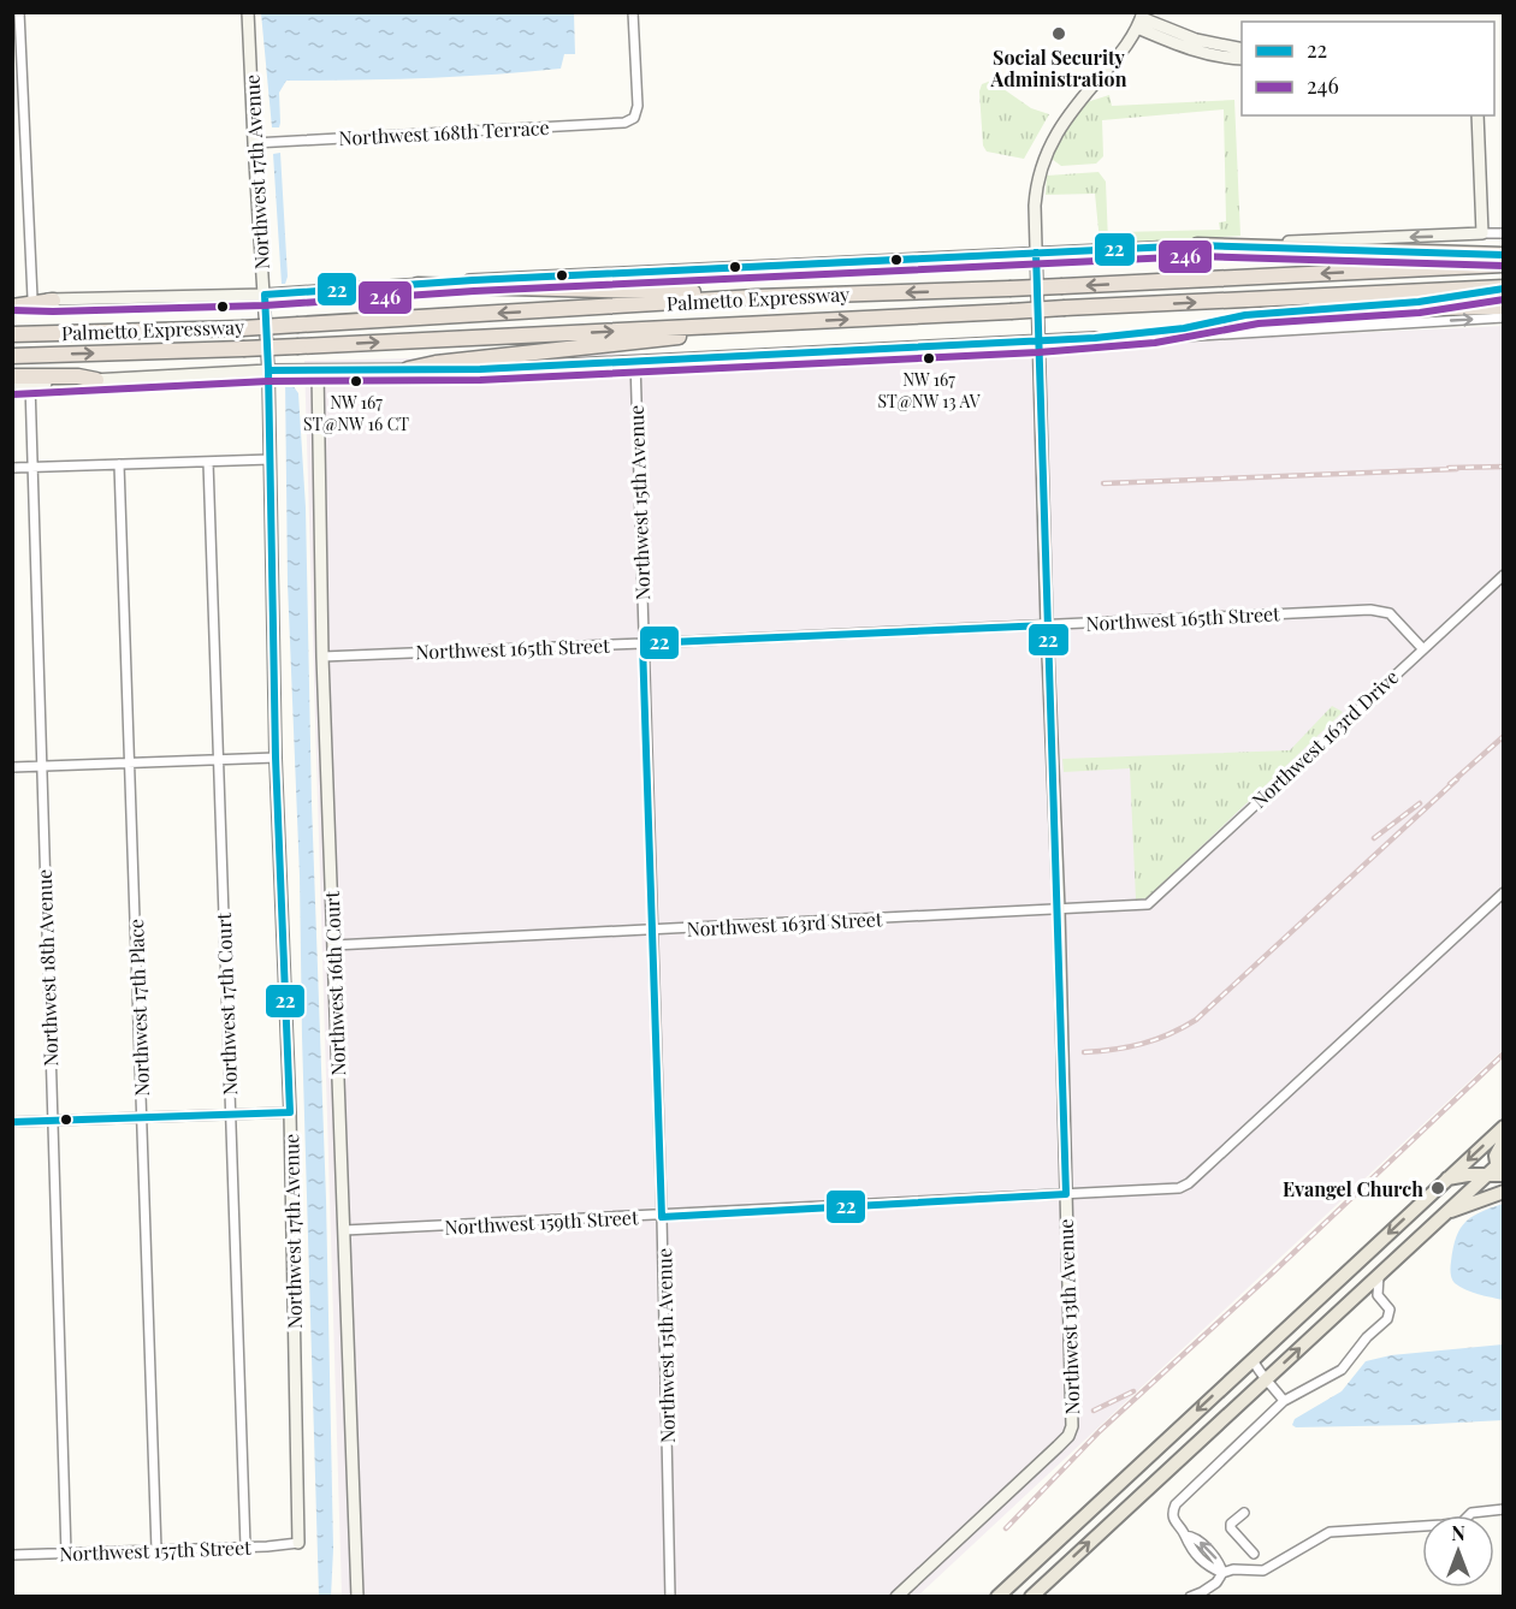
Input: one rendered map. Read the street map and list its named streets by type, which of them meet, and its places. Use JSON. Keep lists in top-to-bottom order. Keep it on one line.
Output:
{"streets":{"highway":["Palmetto Expressway"],"street":["Northwest 168th Terrace","Northwest 17th Avenue","Northwest 15th Avenue","Northwest 165th Street","Northwest 163rd Drive","Northwest 163rd Street","Northwest 18th Avenue","Northwest 16th Court","Northwest 17th Court","Northwest 17th Place","Northwest 159th Street","Northwest 13th Avenue","Northwest 157th Street"]},"crossings":[["Northwest 168th Terrace","Northwest 17th Avenue"],["Northwest 17th Avenue","Northwest 157th Street"],["Northwest 15th Avenue","Northwest 165th Street"],["Northwest 15th Avenue","Northwest 163rd Street"],["Northwest 15th Avenue","Northwest 159th Street"],["Northwest 165th Street","Northwest 163rd Drive"],["Northwest 165th Street","Northwest 16th Court"],["Northwest 165th Street","Northwest 13th Avenue"],["Northwest 163rd Drive","Northwest 163rd Street"],["Northwest 163rd Street","Northwest 16th Court"],["Northwest 163rd Street","Northwest 13th Avenue"],["Northwest 18th Avenue","Northwest 157th Street"],["Northwest 16th Court","Northwest 159th Street"],["Northwest 17th Court","Northwest 157th Street"],["Northwest 17th Place","Northwest 157th Street"],["Northwest 159th Street","Northwest 13th Avenue"]],"places":["Social Security Administration","NW 167 ST@NW 13 AV","NW 167 ST@NW 16 CT","Evangel Church"],"lines":["transit line 22","transit line 246"],"legend":["22","246"],"north":"top"}
